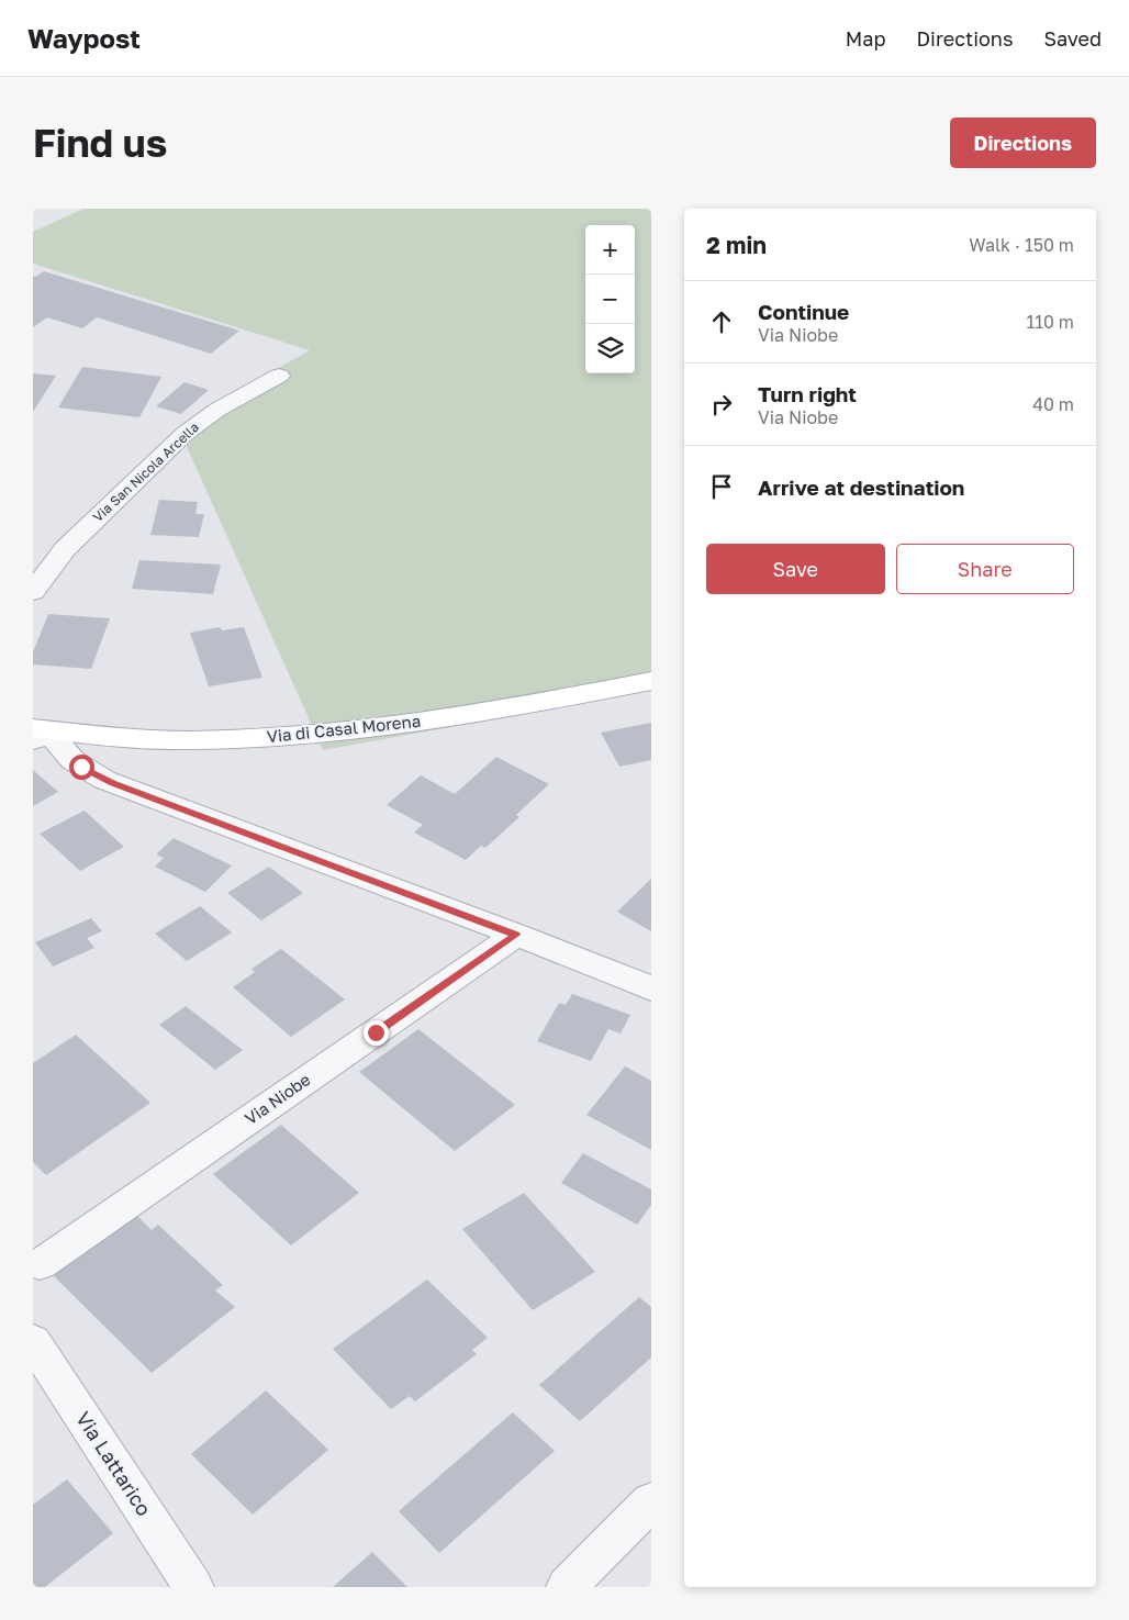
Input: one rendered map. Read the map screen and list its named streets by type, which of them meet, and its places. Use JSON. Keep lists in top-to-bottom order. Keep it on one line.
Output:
{"streets":{"main road":["Via di Casal Morena"],"street":["Via San Nicola Arcella","Via Niobe","Via Lattarico"]},"page":{"header":"Waypost","nav":["Map","Directions","Saved"],"buttons":["Directions",["Save","Share"]],"title":"Find us","heading":["2 min","Walk · 150 m"],"map_buttons":["+","−"],"list":[["Continue","Via Niobe","110 m"],["Turn right","Via Niobe","40 m"],"Arrive at destination"]}}
